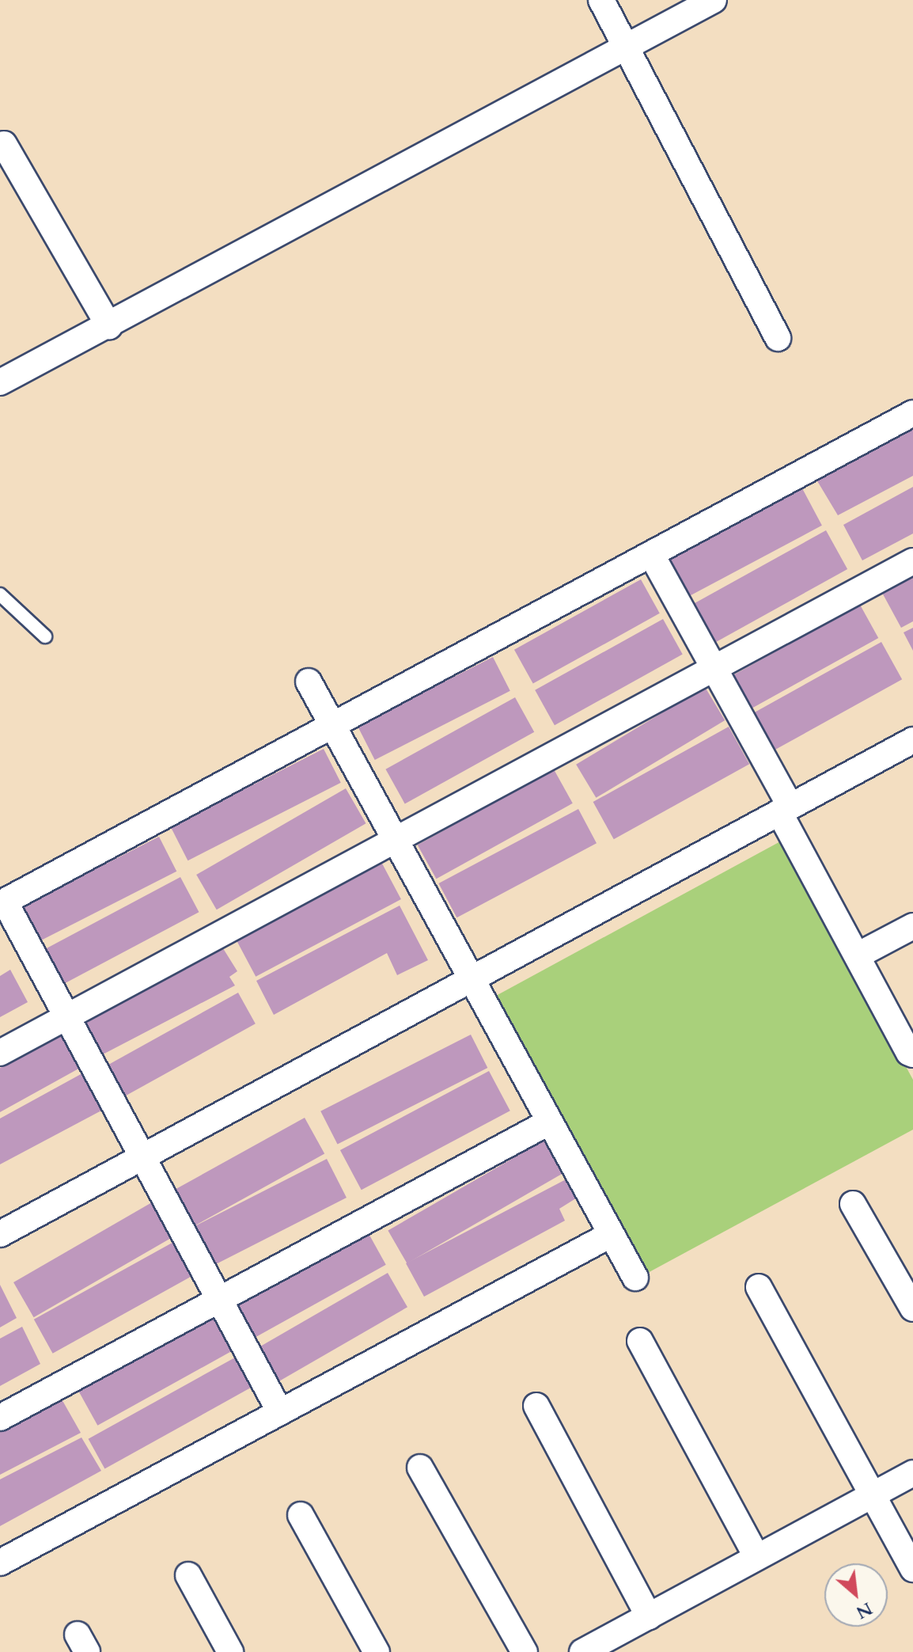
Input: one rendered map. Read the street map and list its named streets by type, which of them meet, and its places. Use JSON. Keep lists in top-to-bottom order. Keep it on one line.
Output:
{"north":"bottom right"}
